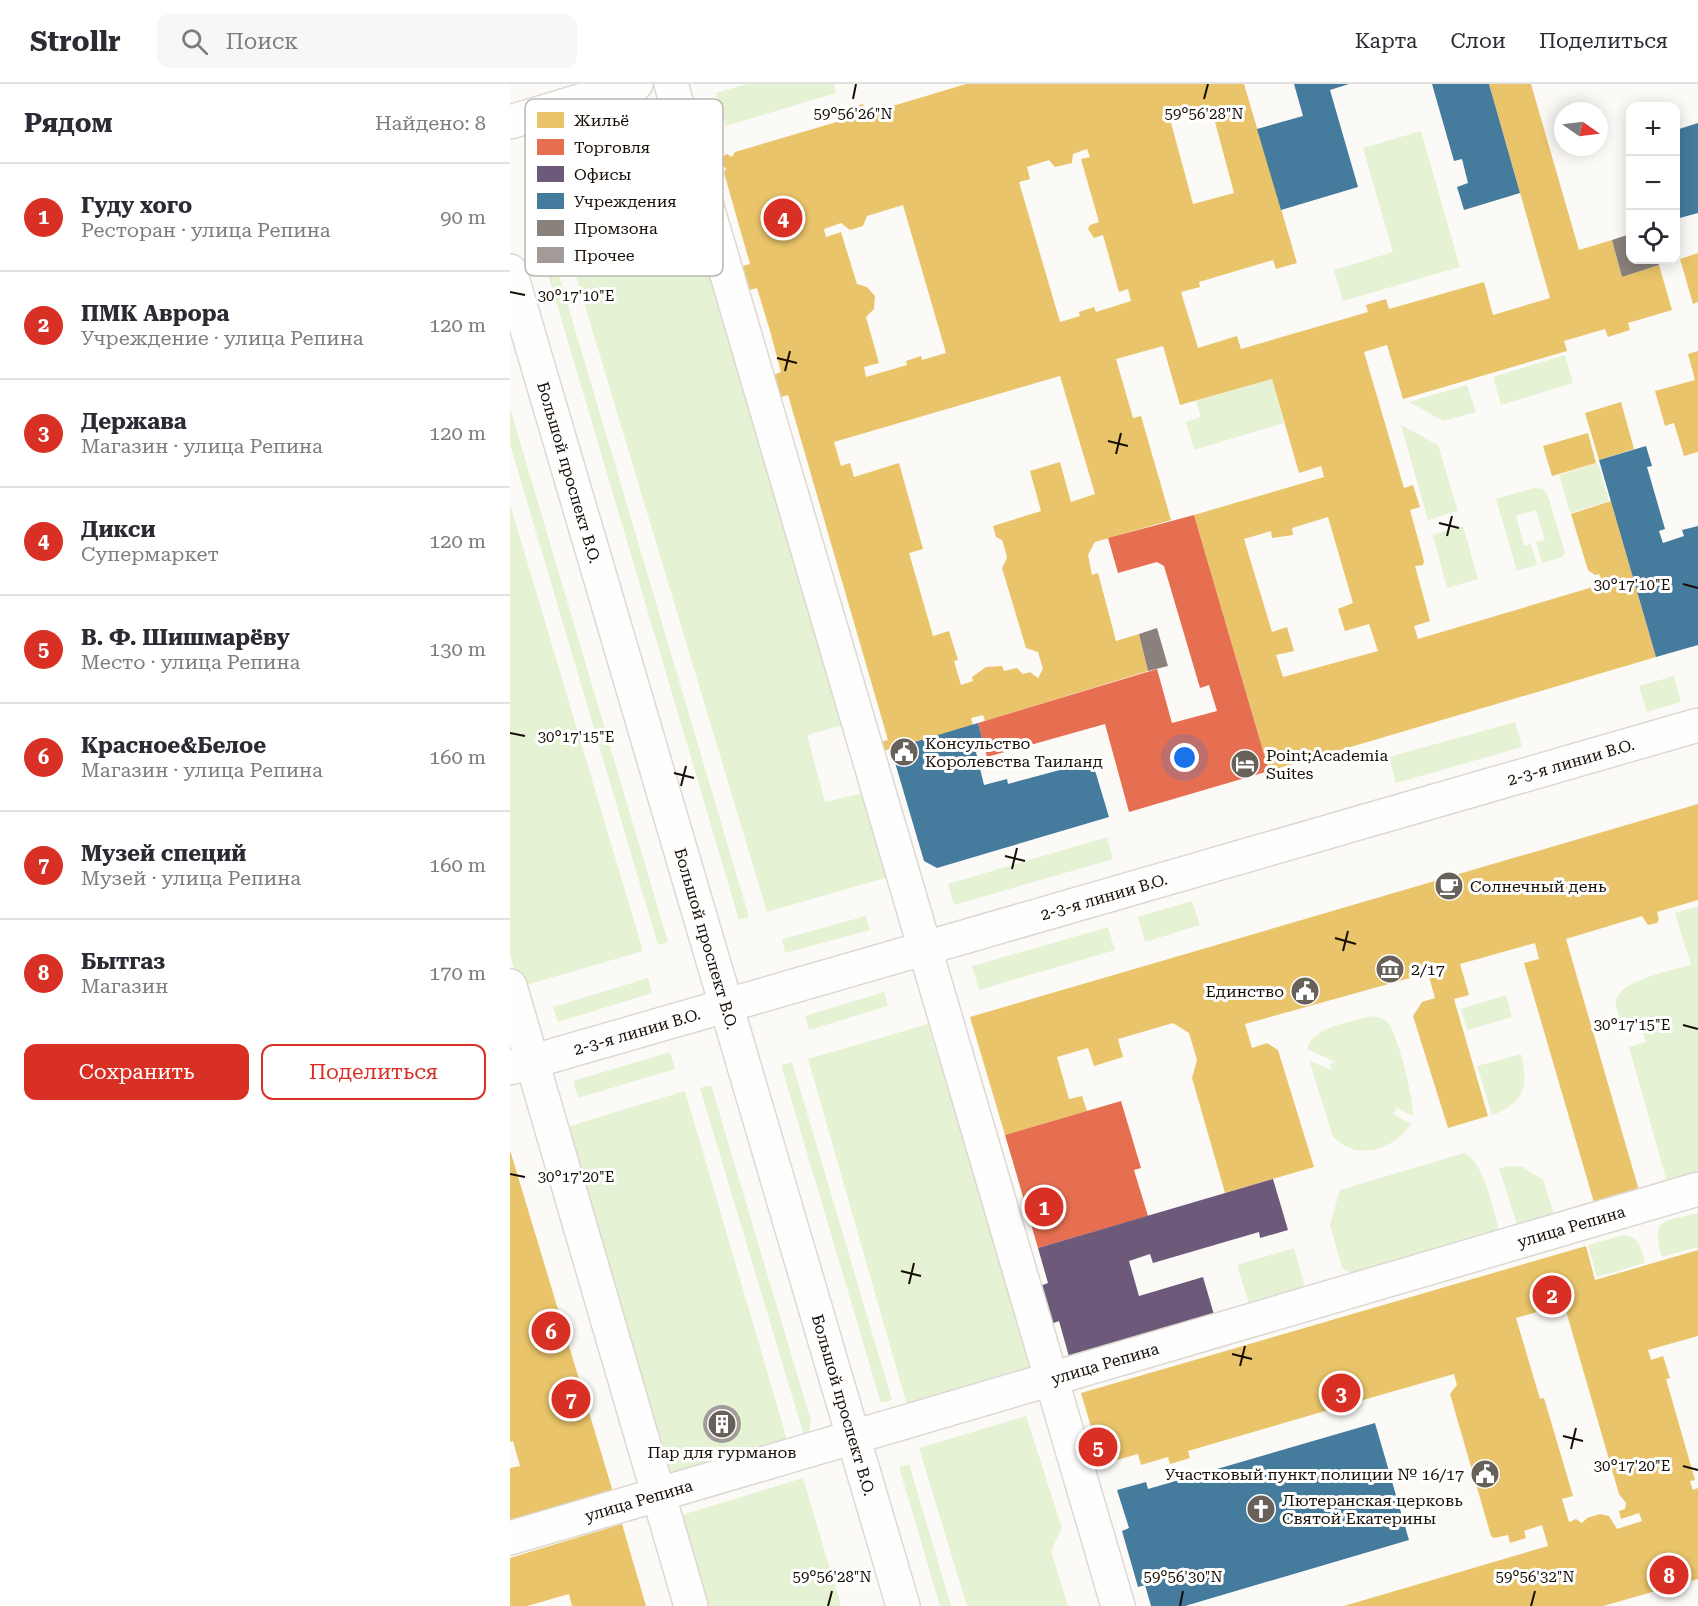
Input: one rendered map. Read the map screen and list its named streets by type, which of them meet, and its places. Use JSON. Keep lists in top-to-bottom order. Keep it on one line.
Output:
{"streets":{"street":["Большой проспект В.О.","2-3-я линии В.О.","улица Репина"]},"crossings":[["Большой проспект В.О.","2-3-я линии В.О."],["Большой проспект В.О.","улица Репина"]],"places":{"public building":["Консульство Королевства Таиланд","Единство","Участковый пункт полиции № 16/17"],"hotel":["Point;Academia Suites"],"cafe":["Солнечный день"],"museum":["2/17"],"building":["Пар для гурманов"],"church":["Лютеранская церковь Святой Екатерины"]},"legend":["Жильё","Торговля","Офисы","Учреждения","Промзона","Прочее"],"north":"right","page":{"header":"Strollr","search":"Поиск","nav":["Карта","Слои","Поделиться"],"heading":["Рядом","Найдено: 8"],"map_buttons":["+","−"],"list":[{"mark":"1","name":"Гуду хого","note":"Ресторан · улица Репина","value":"90 m"},{"mark":"2","name":"ПМК Аврора","note":"Учреждение · улица Репина","value":"120 m"},{"mark":"3","name":"Держава","note":"Магазин · улица Репина","value":"120 m"},{"mark":"4","name":"Дикси","note":"Супермаркет","value":"120 m"},{"mark":"5","name":"В. Ф. Шишмарёву","note":"Место · улица Репина","value":"130 m"},{"mark":"6","name":"Красное&Белое","note":"Магазин · улица Репина","value":"160 m"},{"mark":"7","name":"Музей специй","note":"Музей · улица Репина","value":"160 m"},{"mark":"8","name":"Бытгаз","note":"Магазин","value":"170 m"}],"pins":["4","1","2","6","3","7","5","8"],"buttons":["Сохранить","Поделиться"]},"coordinates":["59°56'26\"N","59°56'28\"N","30°17'10\"E","30°17'15\"E","30°17'20\"E","59°56'30\"N","59°56'32\"N"]}
